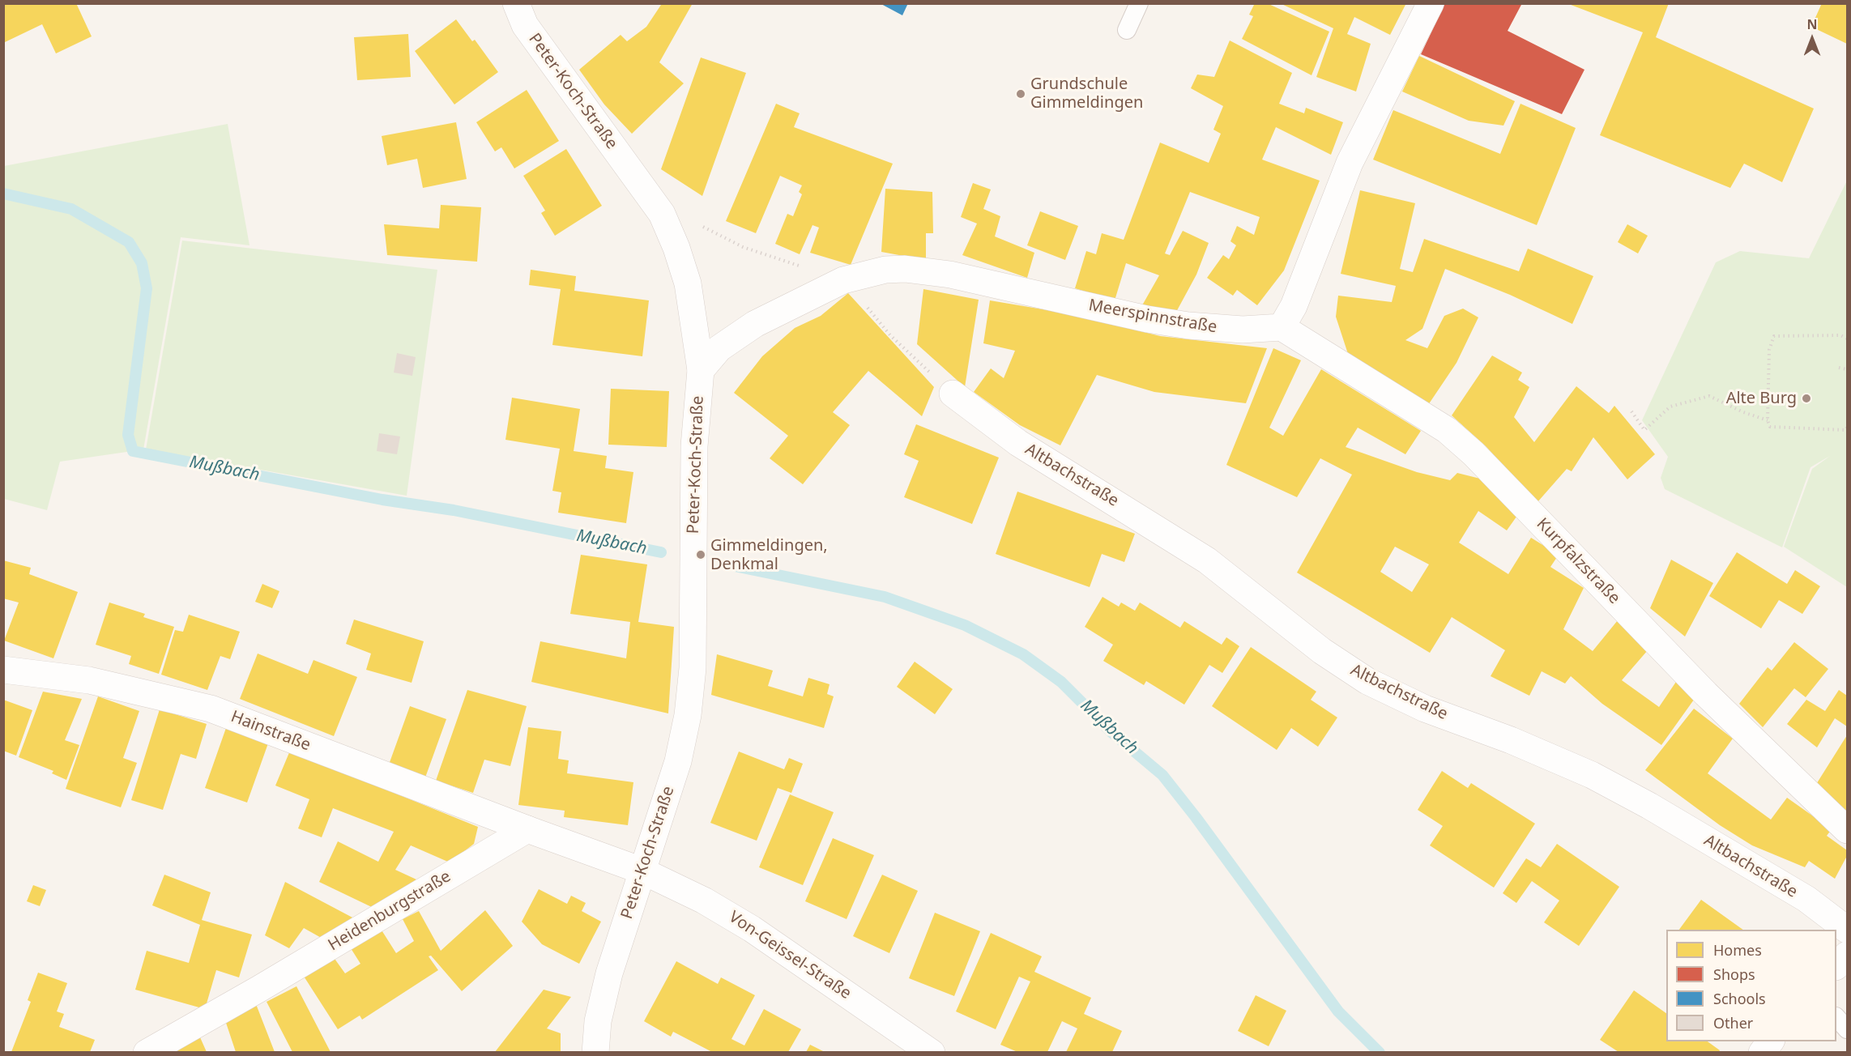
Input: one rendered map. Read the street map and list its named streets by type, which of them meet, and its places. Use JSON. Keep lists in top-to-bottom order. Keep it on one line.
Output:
{"streets":{"street":["Peter-Koch-Straße","Meerspinnstraße","Altbachstraße","Kurpfalzstraße","Hainstraße","Heidenburgstraße","Von-Geissel-Straße"]},"crossings":[["Peter-Koch-Straße","Meerspinnstraße"],["Peter-Koch-Straße","Von-Geissel-Straße"],["Meerspinnstraße","Kurpfalzstraße"],["Hainstraße","Heidenburgstraße"]],"water":["Mußbach"],"places":["Grundschule Gimmeldingen","Alte Burg","Gimmeldingen, Denkmal"],"legend":["Homes","Shops","Schools","Other"],"north":"top"}
